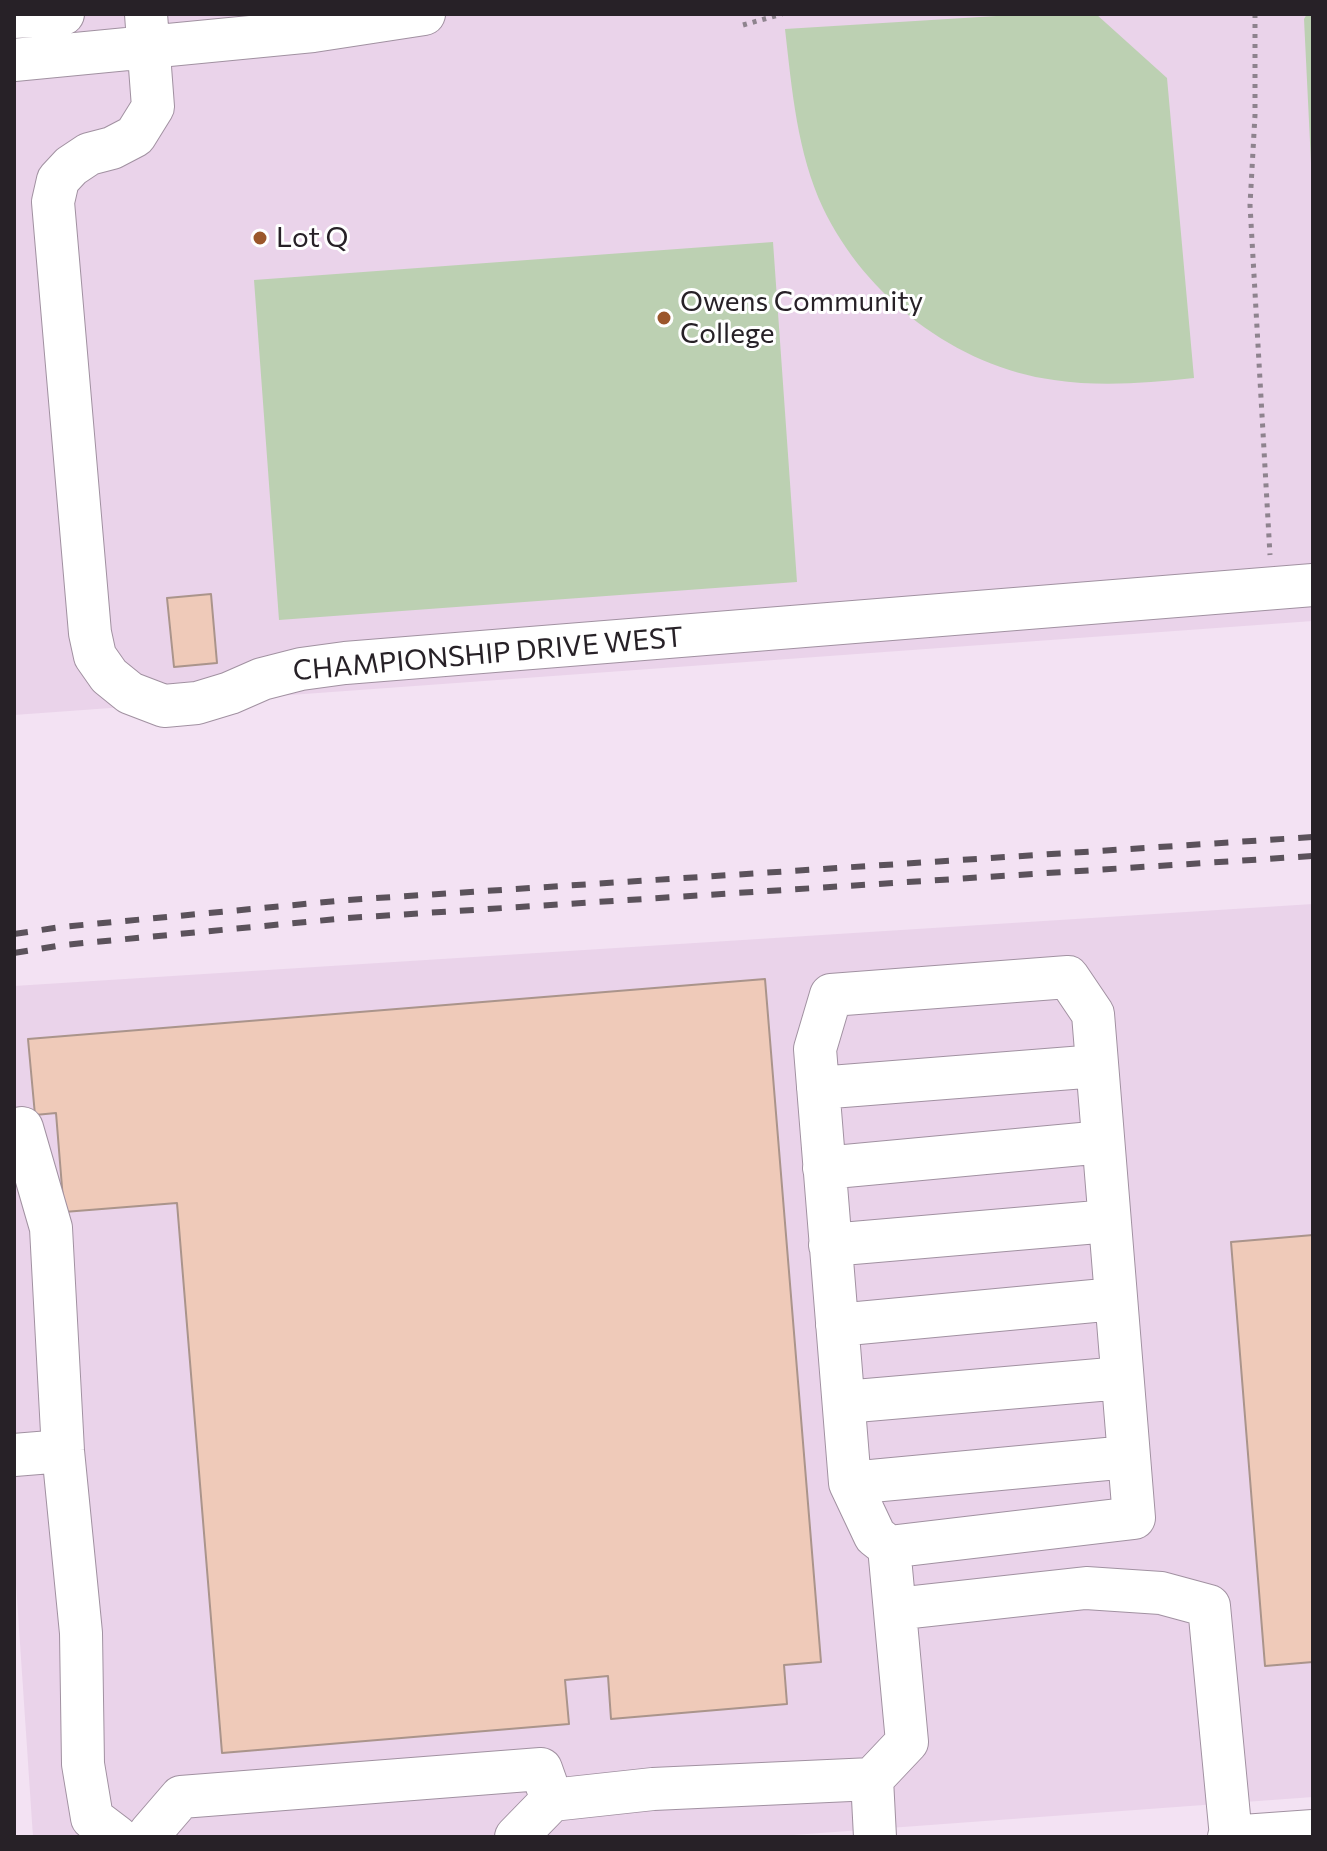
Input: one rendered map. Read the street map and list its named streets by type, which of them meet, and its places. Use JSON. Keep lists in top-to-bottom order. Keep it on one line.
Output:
{"streets":{"street":["CHAMPIONSHIP DRIVE WEST"]},"places":["Lot Q","Owens Community College"]}
